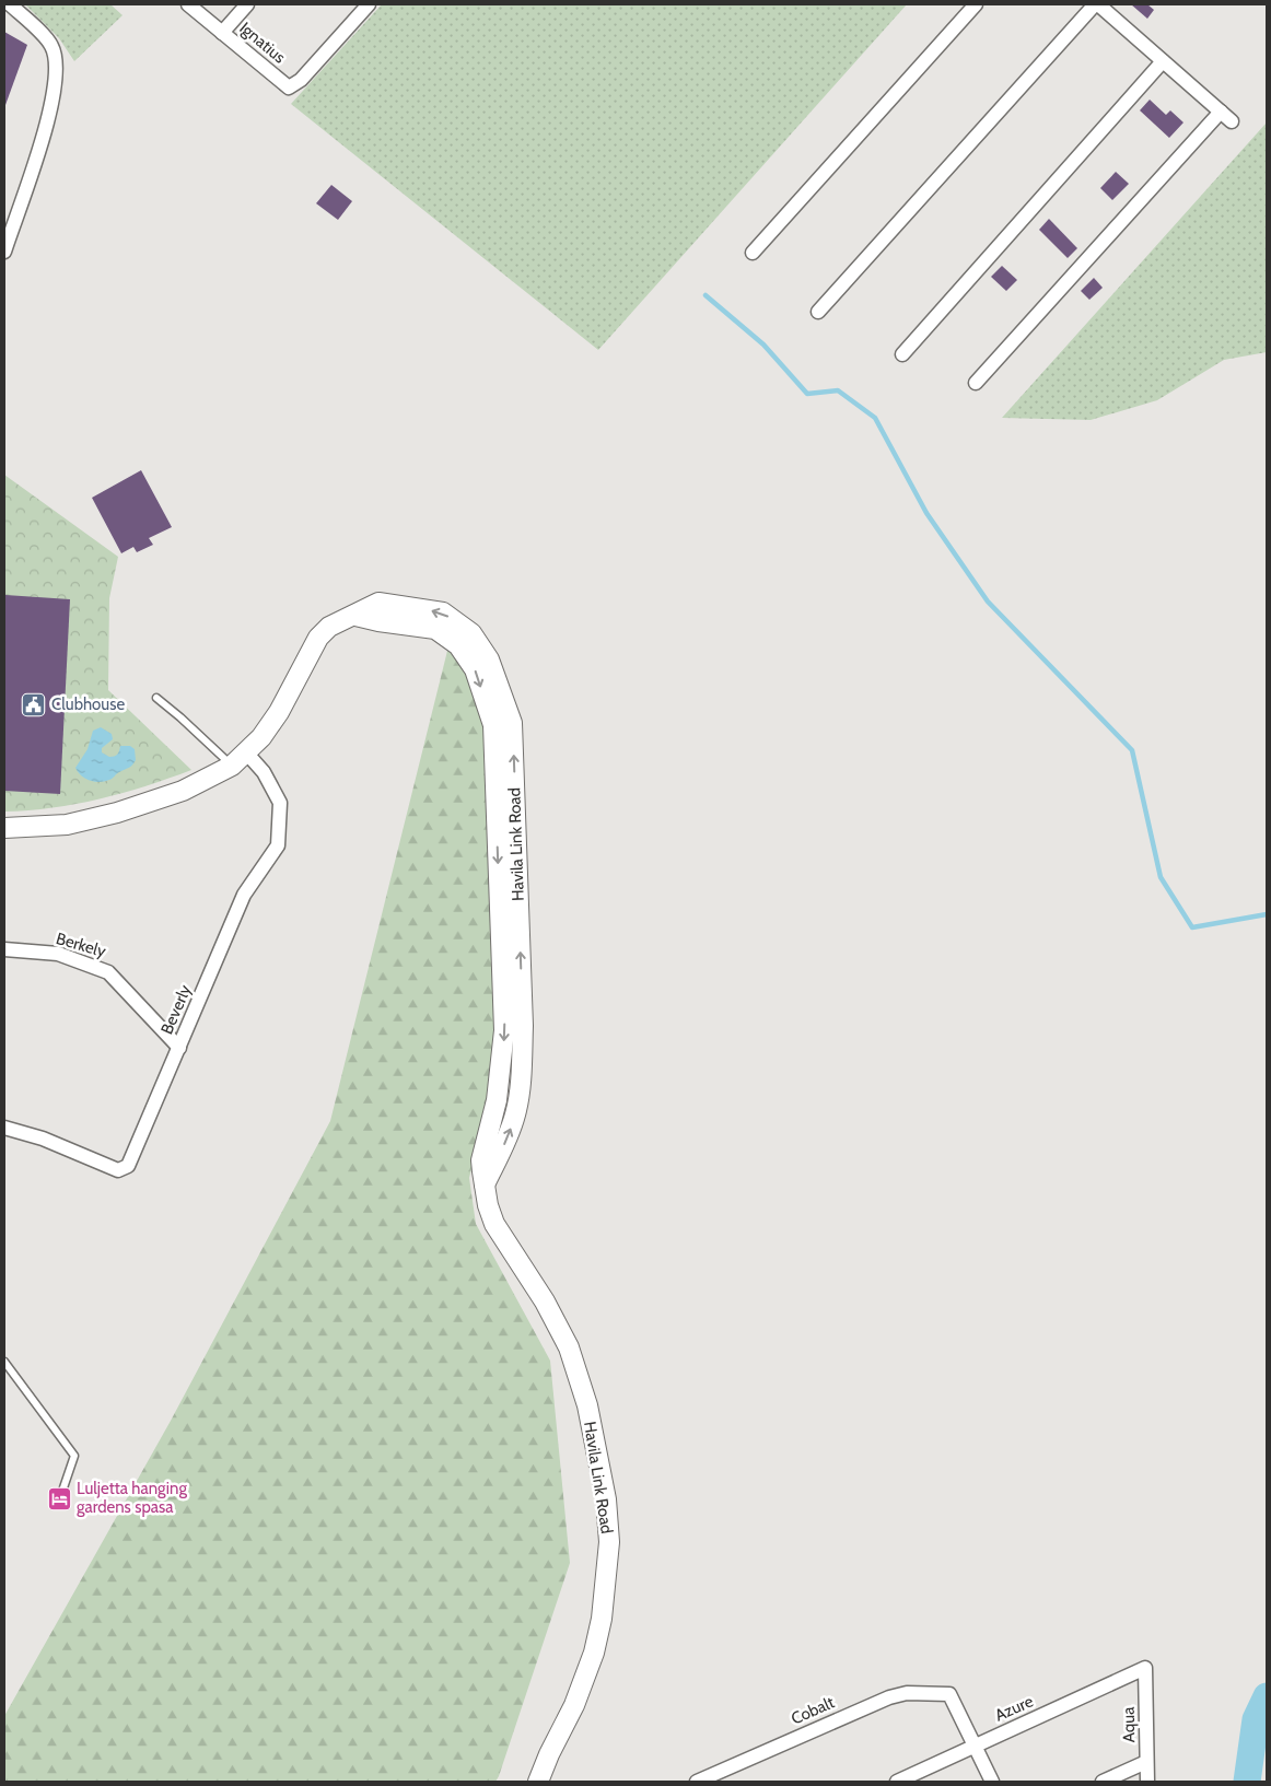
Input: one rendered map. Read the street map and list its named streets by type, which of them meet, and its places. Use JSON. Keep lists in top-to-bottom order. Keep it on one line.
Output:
{"streets":{"street":["Ignatius","Havila Link Road","Berkely","Beverly","Azure","Cobalt","Aqua"]},"crossings":[["Havila Link Road","Beverly"],["Berkely","Beverly"],["Azure","Cobalt"],["Azure","Aqua"]],"places":{"public building":["Clubhouse"],"hotel":["Luljetta hanging gardens spasa"]}}
